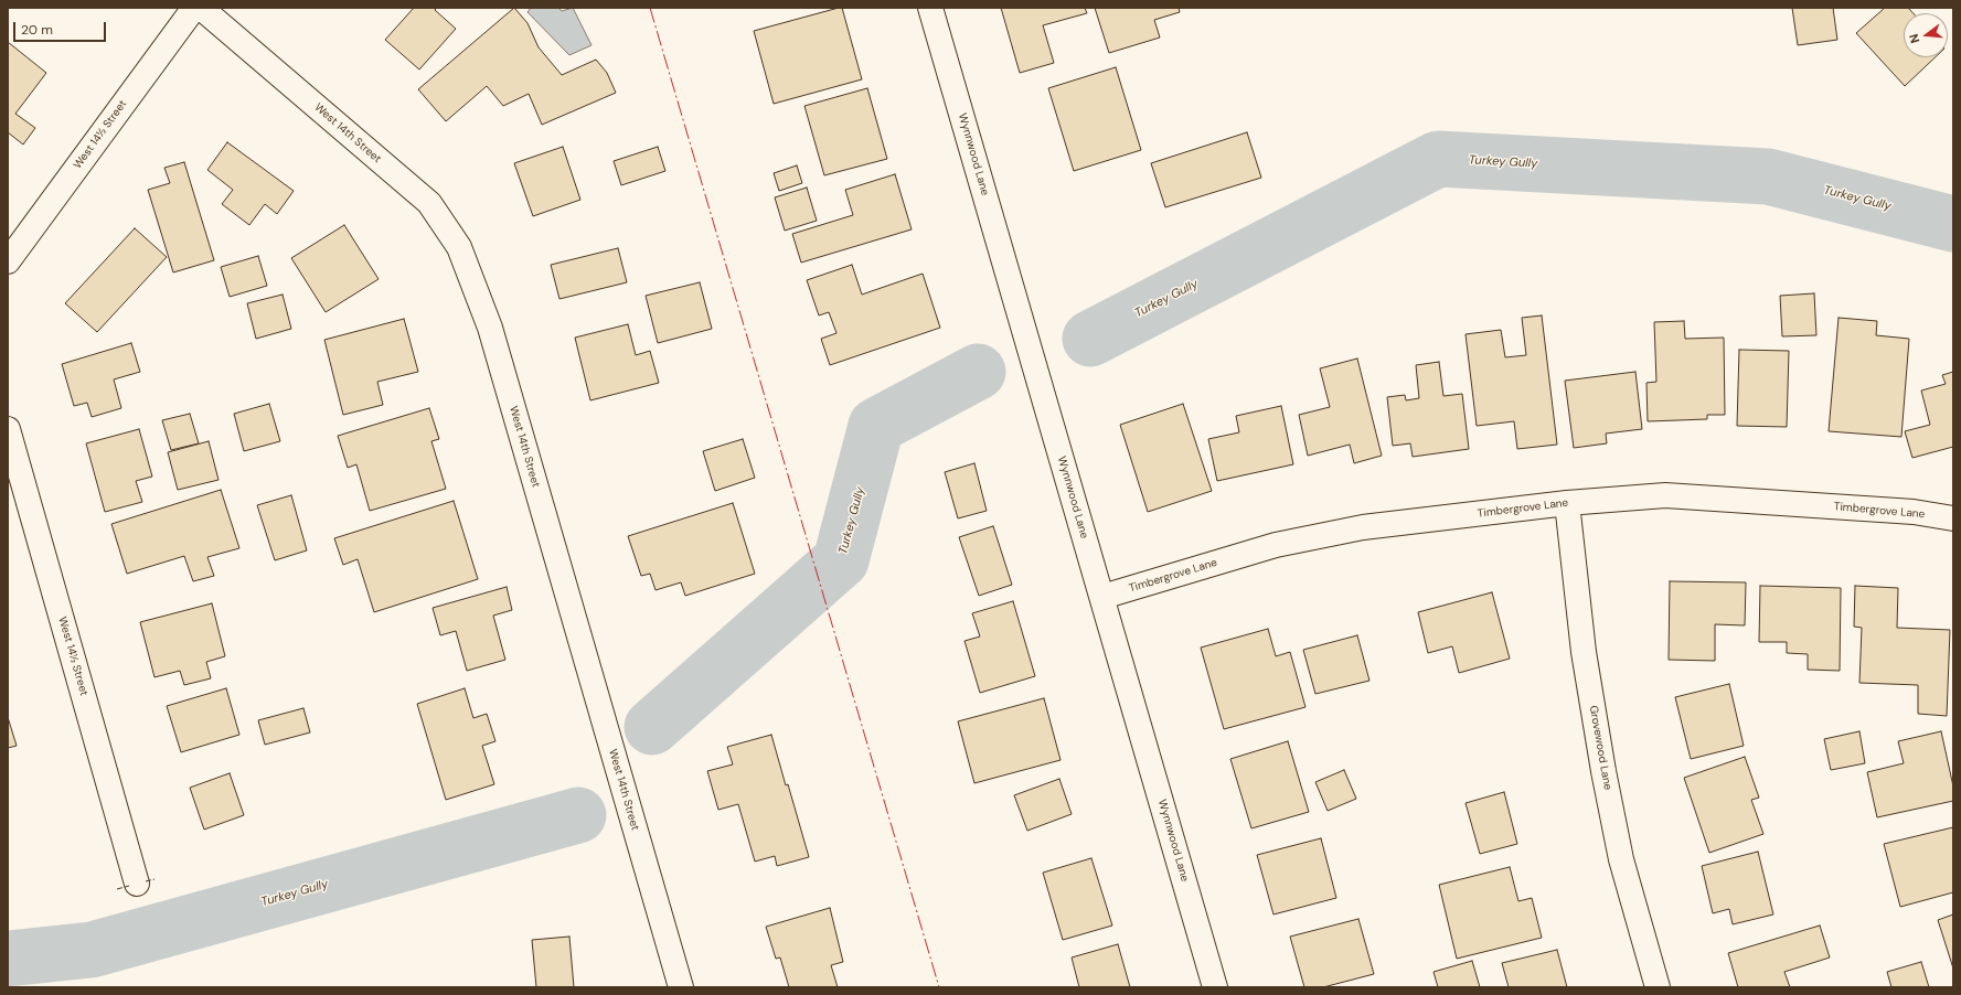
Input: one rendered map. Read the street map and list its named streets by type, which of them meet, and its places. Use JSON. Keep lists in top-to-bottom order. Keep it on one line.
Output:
{"streets":{"street":["West 14th Street","West 14½ Street","Wynnwood Lane","Timbergrove Lane","Grovewood Lane"]},"crossings":[["Wynnwood Lane","Timbergrove Lane"],["Timbergrove Lane","Grovewood Lane"]],"water":["Turkey Gully"],"scale_bar":"20 m","north":"left"}
